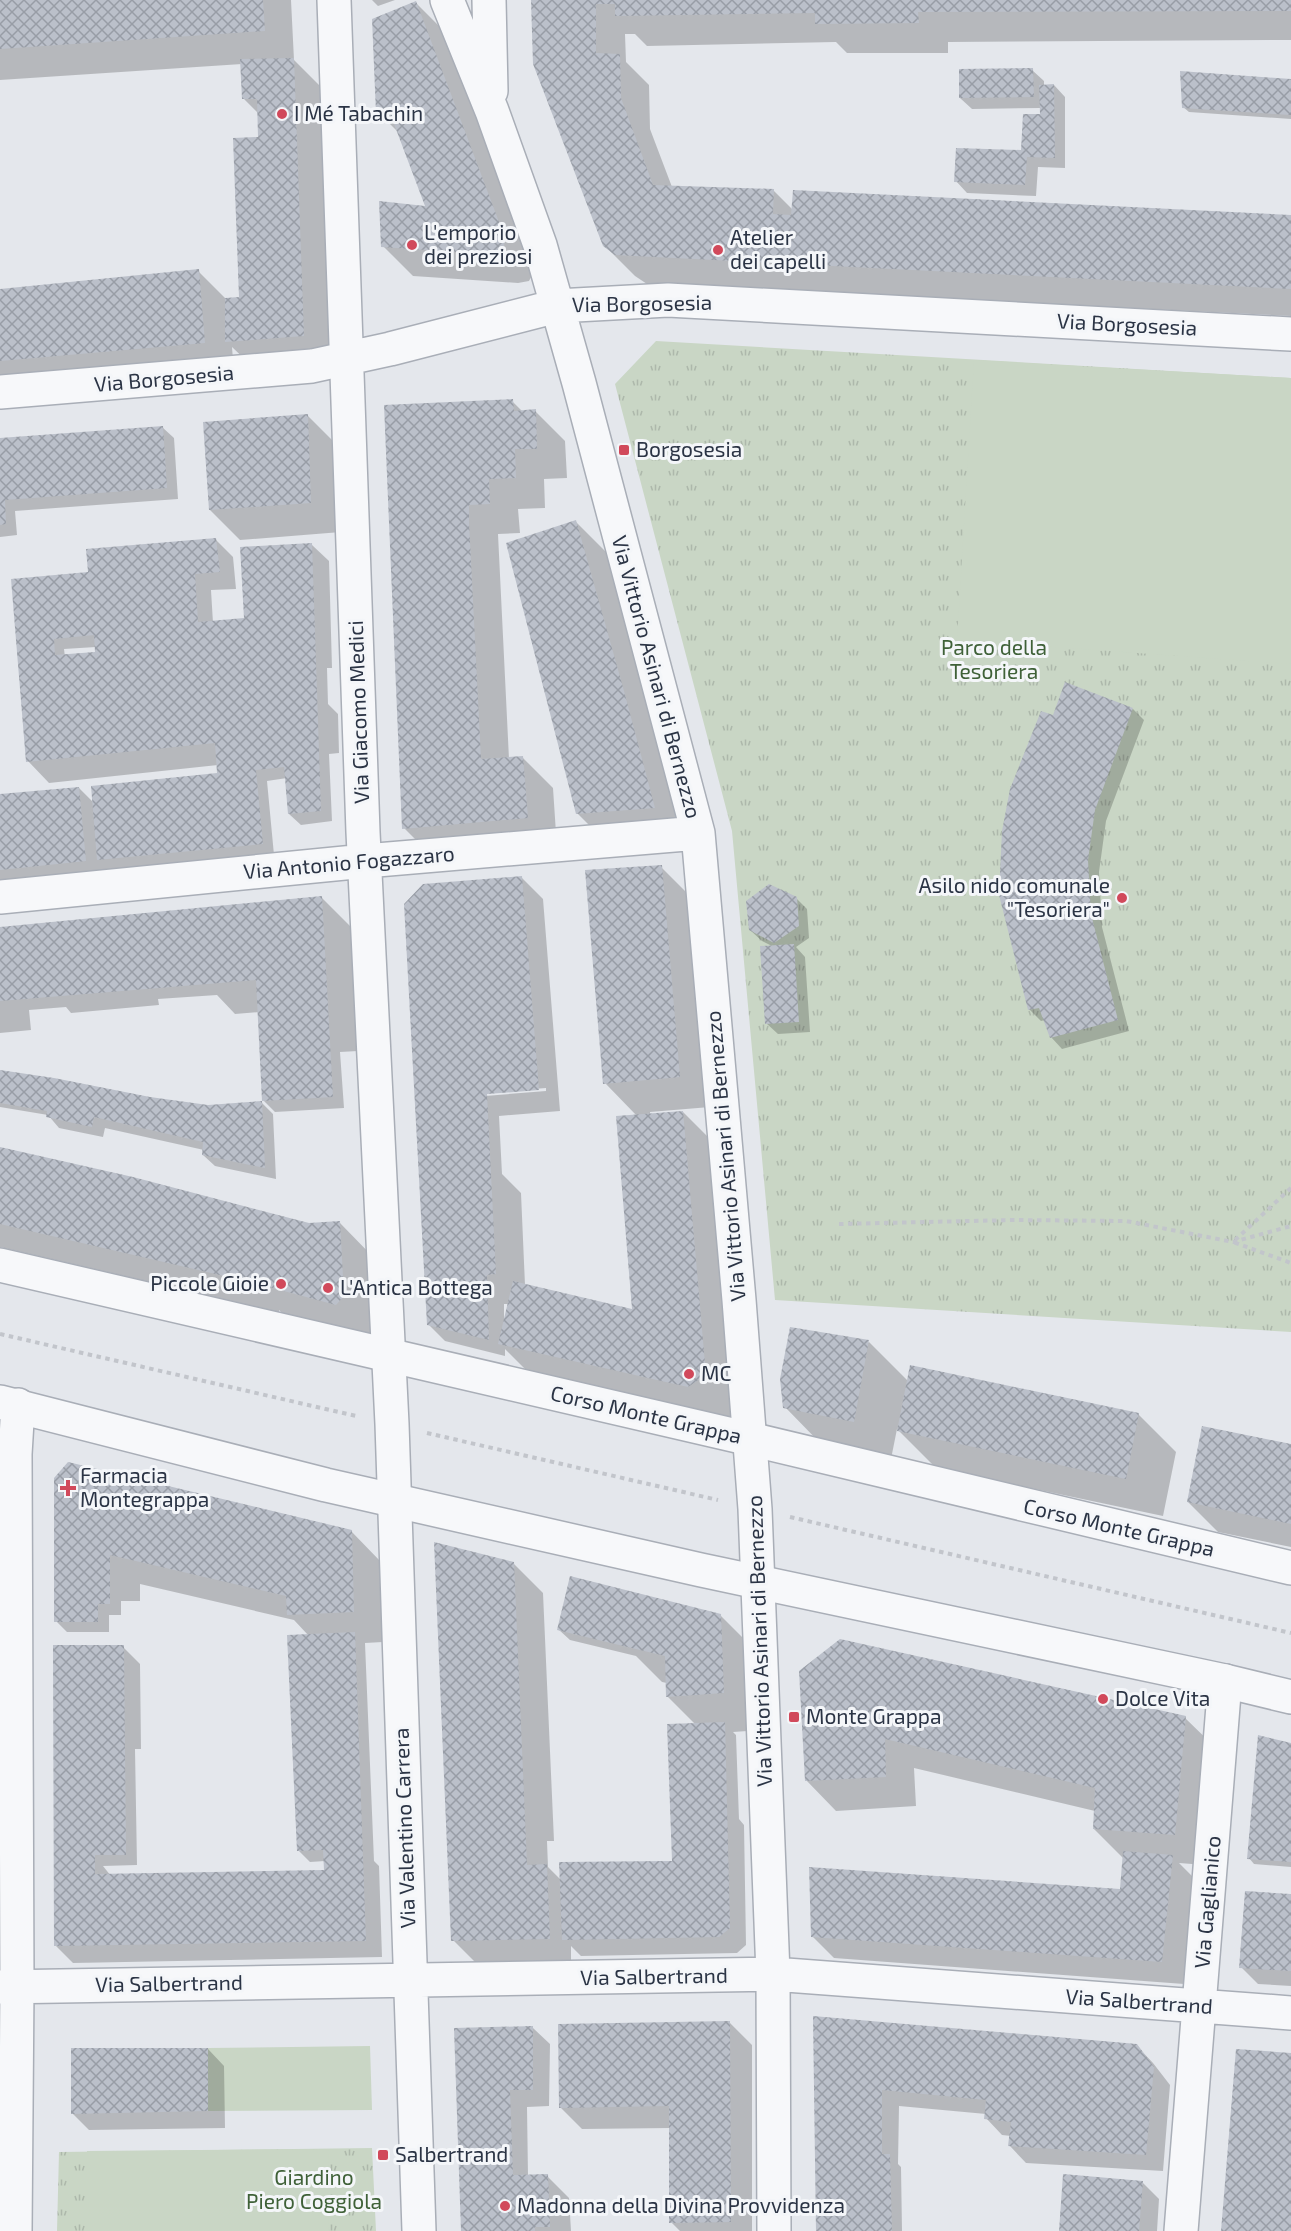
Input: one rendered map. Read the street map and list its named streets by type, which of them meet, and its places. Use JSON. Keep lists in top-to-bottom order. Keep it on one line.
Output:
{"streets":{"street":["Via Borgosesia","Via Vittorio Asinari di Bernezzo","Via Giacomo Medici","Via Antonio Fogazzaro","Corso Monte Grappa","Via Valentino Carrera","Via Gaglianico","Via Salbertrand"]},"crossings":[["Via Borgosesia","Via Vittorio Asinari di Bernezzo"],["Via Borgosesia","Via Giacomo Medici"],["Via Vittorio Asinari di Bernezzo","Via Antonio Fogazzaro"],["Via Vittorio Asinari di Bernezzo","Corso Monte Grappa"],["Via Vittorio Asinari di Bernezzo","Via Salbertrand"],["Via Giacomo Medici","Via Antonio Fogazzaro"],["Via Giacomo Medici","Corso Monte Grappa"],["Via Giacomo Medici","Via Valentino Carrera"],["Via Valentino Carrera","Via Salbertrand"],["Via Gaglianico","Via Salbertrand"]],"parks":["Parco della Tesoriera","Giardino Piero Coggiola"],"places":{"other":["I Mé Tabachin","L'emporio dei preziosi","Atelier dei capelli","Asilo nido comunale \"Tesoriera\"","Piccole Gioie","L'Antica Bottega","MC","Dolce Vita","Madonna della Divina Provvidenza"],"transit":["Borgosesia","Monte Grappa","Salbertrand"],"health":["Farmacia Montegrappa"]}}
